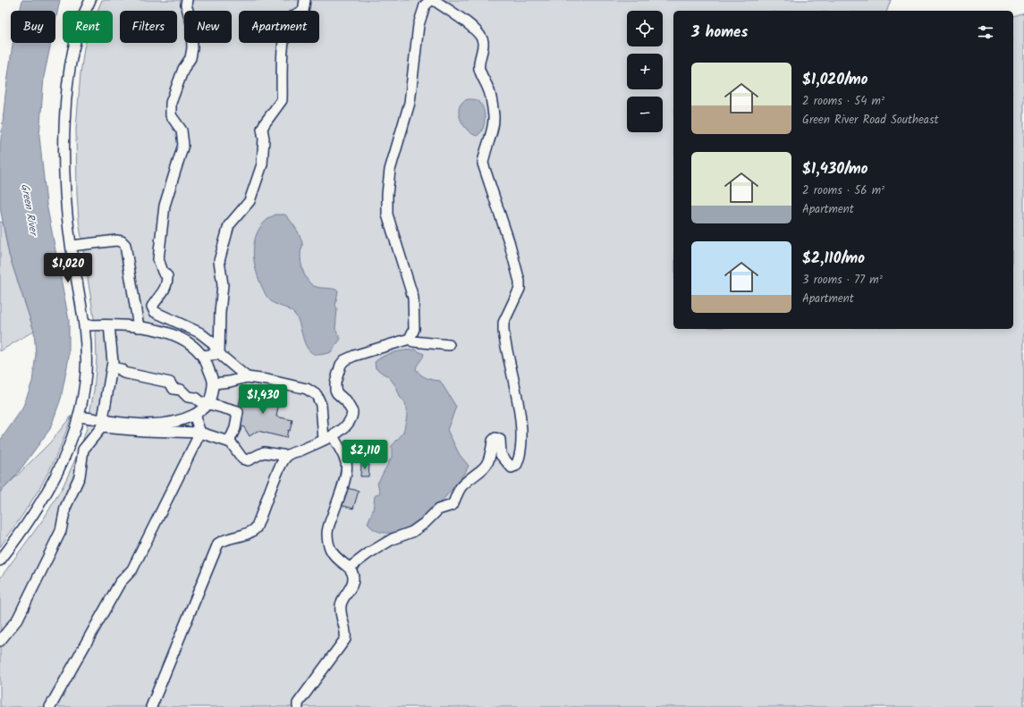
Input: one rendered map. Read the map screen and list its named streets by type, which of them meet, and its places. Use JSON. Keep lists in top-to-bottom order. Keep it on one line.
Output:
{"water":["Green River"],"page":{"map_buttons":["+","−"],"chip":["Buy","Rent","Filters","New","Apartment"],"heading":"3 homes","list":[{"name":"$1,020/mo","note":"2 rooms · 54 m² · Green River Road Southeast"},{"name":"$1,430/mo","note":"2 rooms · 56 m² · Apartment"},{"name":"$2,110/mo","note":"3 rooms · 77 m² · Apartment"}],"price":["$1,020","$1,430","$2,110"]}}
